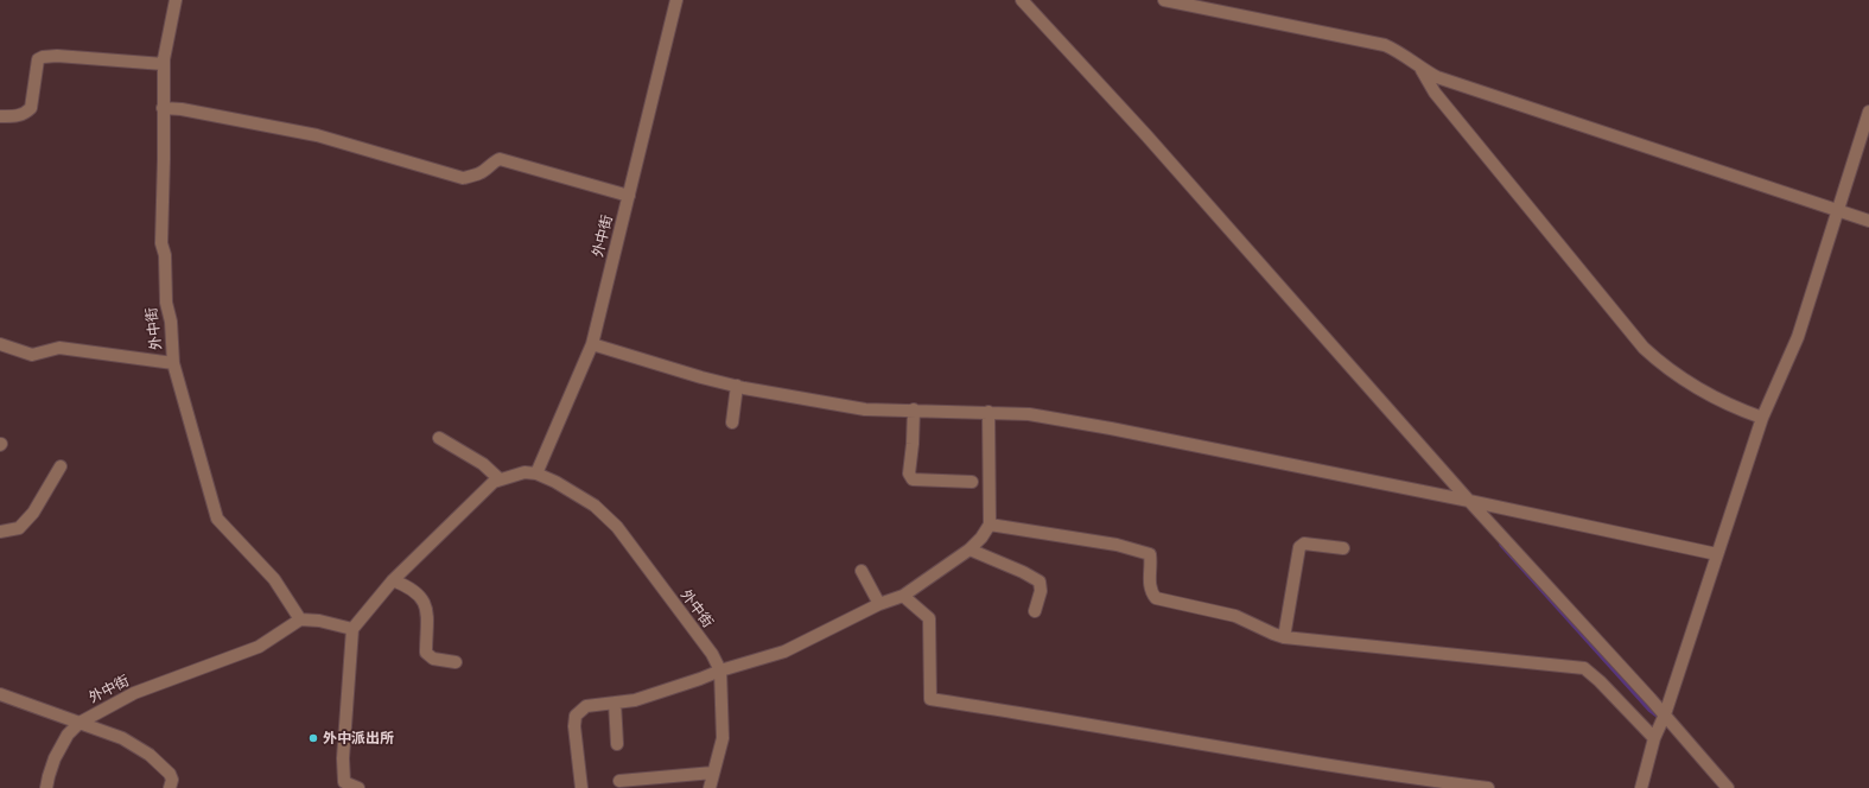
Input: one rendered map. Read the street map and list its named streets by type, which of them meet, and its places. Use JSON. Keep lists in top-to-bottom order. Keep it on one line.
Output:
{"streets":{"street":["外中街"]},"places":["外中派出所"]}
